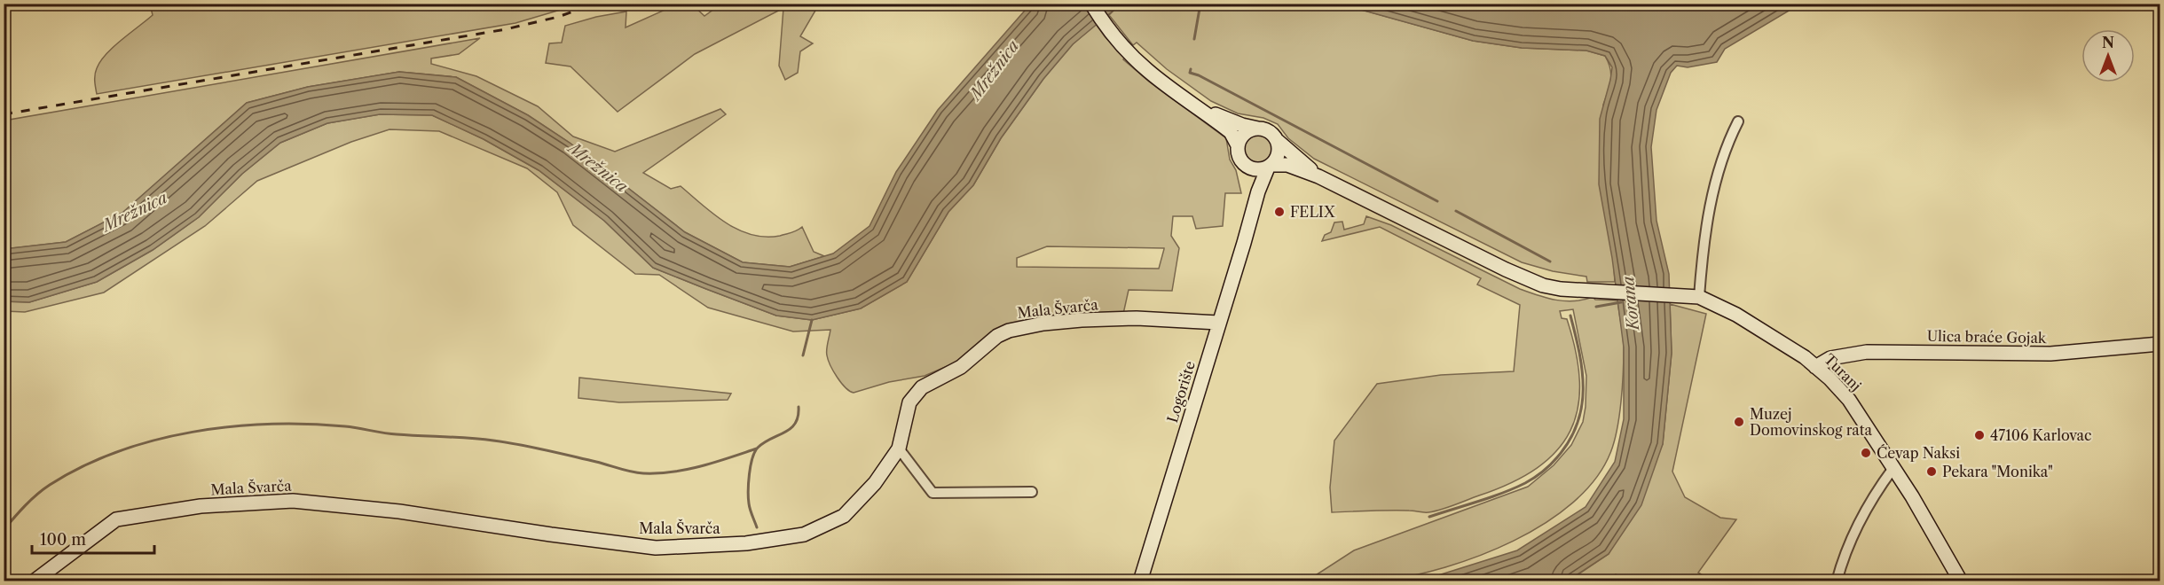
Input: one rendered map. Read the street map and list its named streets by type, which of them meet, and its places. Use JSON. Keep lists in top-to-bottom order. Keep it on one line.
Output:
{"streets":{"main road":["Mala Švarča","Ulica braće Gojak","Turanj","Logorište"]},"crossings":[["Mala Švarča","Logorište"],["Ulica braće Gojak","Turanj"]],"water":["Mrežnica","Korana"],"places":["FELIX","Muzej Domovinskog rata","47106 Karlovac","Ćevap Naksi","Pekara \"Monika\""],"scale_bar":"100 m","north":"top"}
